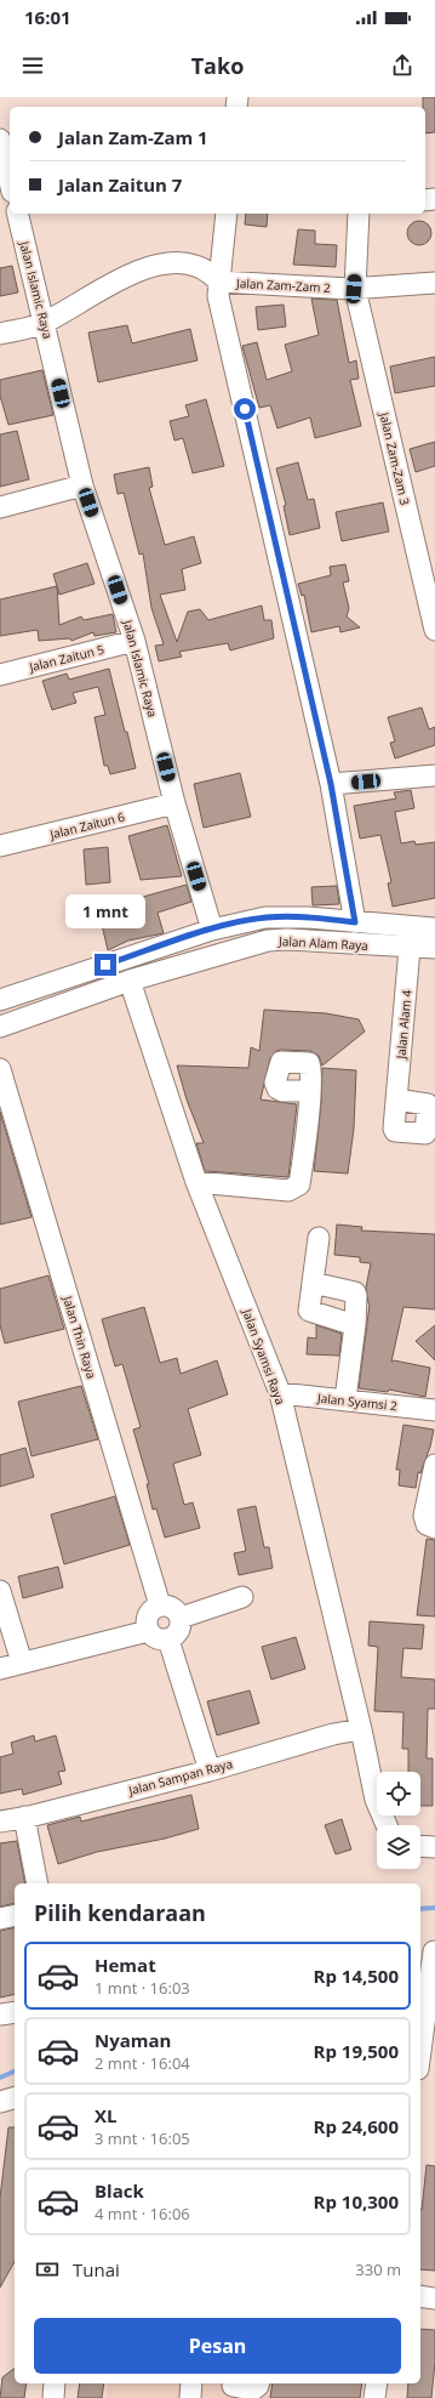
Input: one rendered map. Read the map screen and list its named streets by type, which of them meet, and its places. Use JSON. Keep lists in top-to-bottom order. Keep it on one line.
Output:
{"streets":{"street":["Jalan Zam-Zam 2","Jalan Islamic Raya","Jalan Zam-Zam 3","Jalan Zaitun 5","Jalan Zaitun 6","Jalan Alam Raya","Jalan Alam 4","Jalan Thin Raya","Jalan Syamsi Raya","Jalan Syamsi 2","Jalan Sampan Raya"]},"crossings":[["Jalan Zam-Zam 2","Jalan Zam-Zam 3"],["Jalan Islamic Raya","Jalan Zaitun 5"],["Jalan Islamic Raya","Jalan Zaitun 6"],["Jalan Alam Raya","Jalan Alam 4"],["Jalan Alam Raya","Jalan Syamsi Raya"],["Jalan Syamsi Raya","Jalan Syamsi 2"],["Jalan Syamsi Raya","Jalan Sampan Raya"]],"page":{"status":"16:01","header":"Tako","banner":["Jalan Zam-Zam 1","Jalan Zaitun 7"],"bubble":"1 mnt","heading":"Pilih kendaraan","list":[{"name":"Hemat","note":"1 mnt · 16:03","value":"Rp 14,500"},{"name":"Nyaman","note":"2 mnt · 16:04","value":"Rp 19,500"},{"name":"XL","note":"3 mnt · 16:05","value":"Rp 24,600"},{"name":"Black","note":"4 mnt · 16:06","value":"Rp 10,300"}],"pay":["Tunai","330 m"],"buttons":"Pesan"}}
